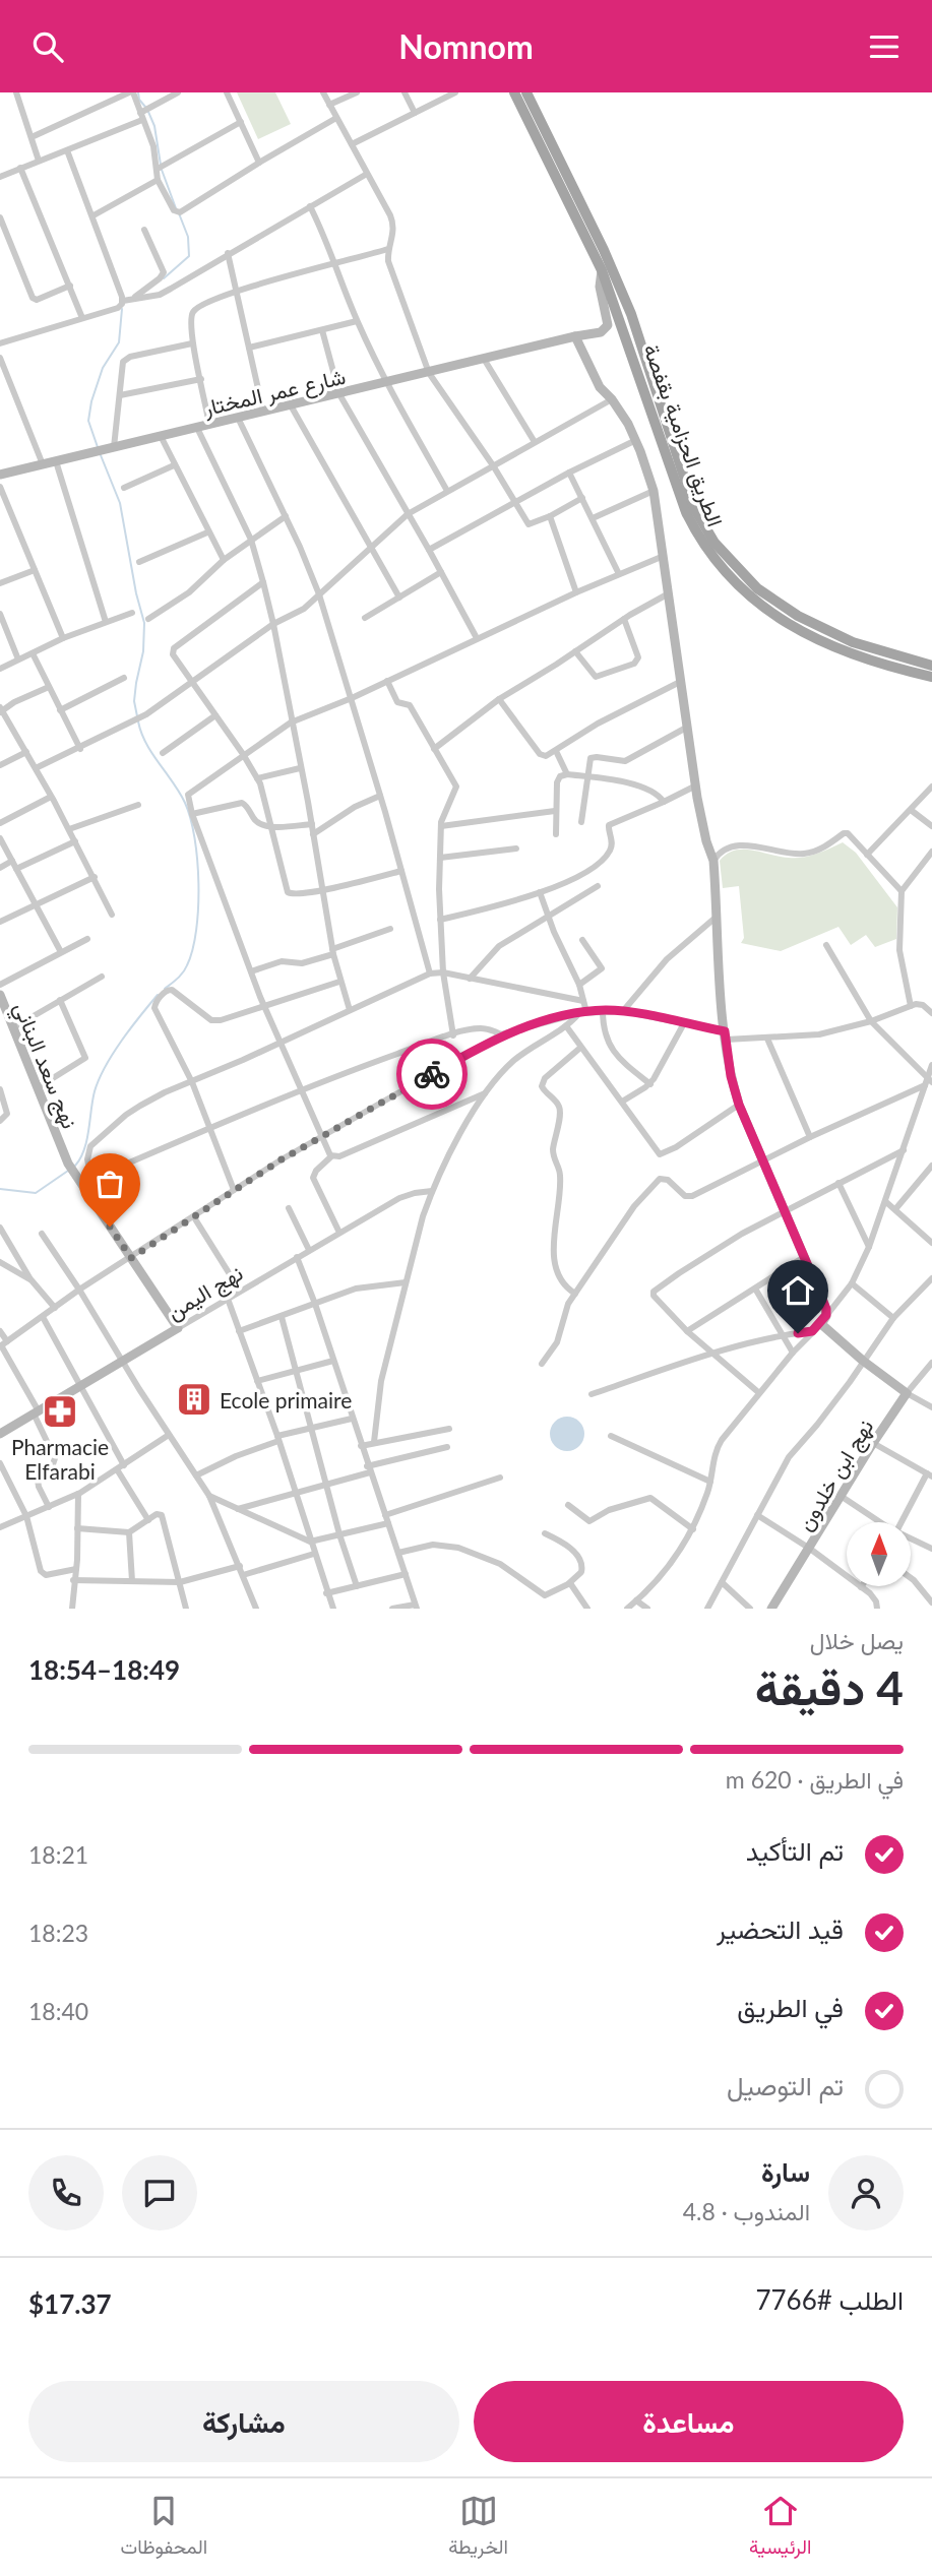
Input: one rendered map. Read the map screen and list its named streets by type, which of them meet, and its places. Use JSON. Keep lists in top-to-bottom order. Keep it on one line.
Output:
{"streets":{"main road":["الطريق الحزامية بقفصة"],"street":["شارع عمر المختار","نهج سعد البناني","نهج اليمن","نهج ابن خلدون"]},"crossings":[["شارع عمر المختار","الطريق الحزامية بقفصة"],["نهج سعد البناني","نهج اليمن"]],"places":{"building":["Ecole primaire"],"pharmacy":["Pharmacie Elfarabi"]},"north":"top","page":{"header":"Nomnom","heading":["4 دقيقة","يصل خلال","18:49–18:54"],"panel":["سارة","المندوب · 4.8","الطلب #7766","$17.37"],"bar":"في الطريق · 620 m","list":[["تم التأكيد","18:21"],["قيد التحضير","18:23"],["في الطريق","18:40"],"تم التوصيل"],"buttons":["مساعدة","مشاركة"],"tabs":["الرئيسية","الخريطة","المحفوظات"]}}
